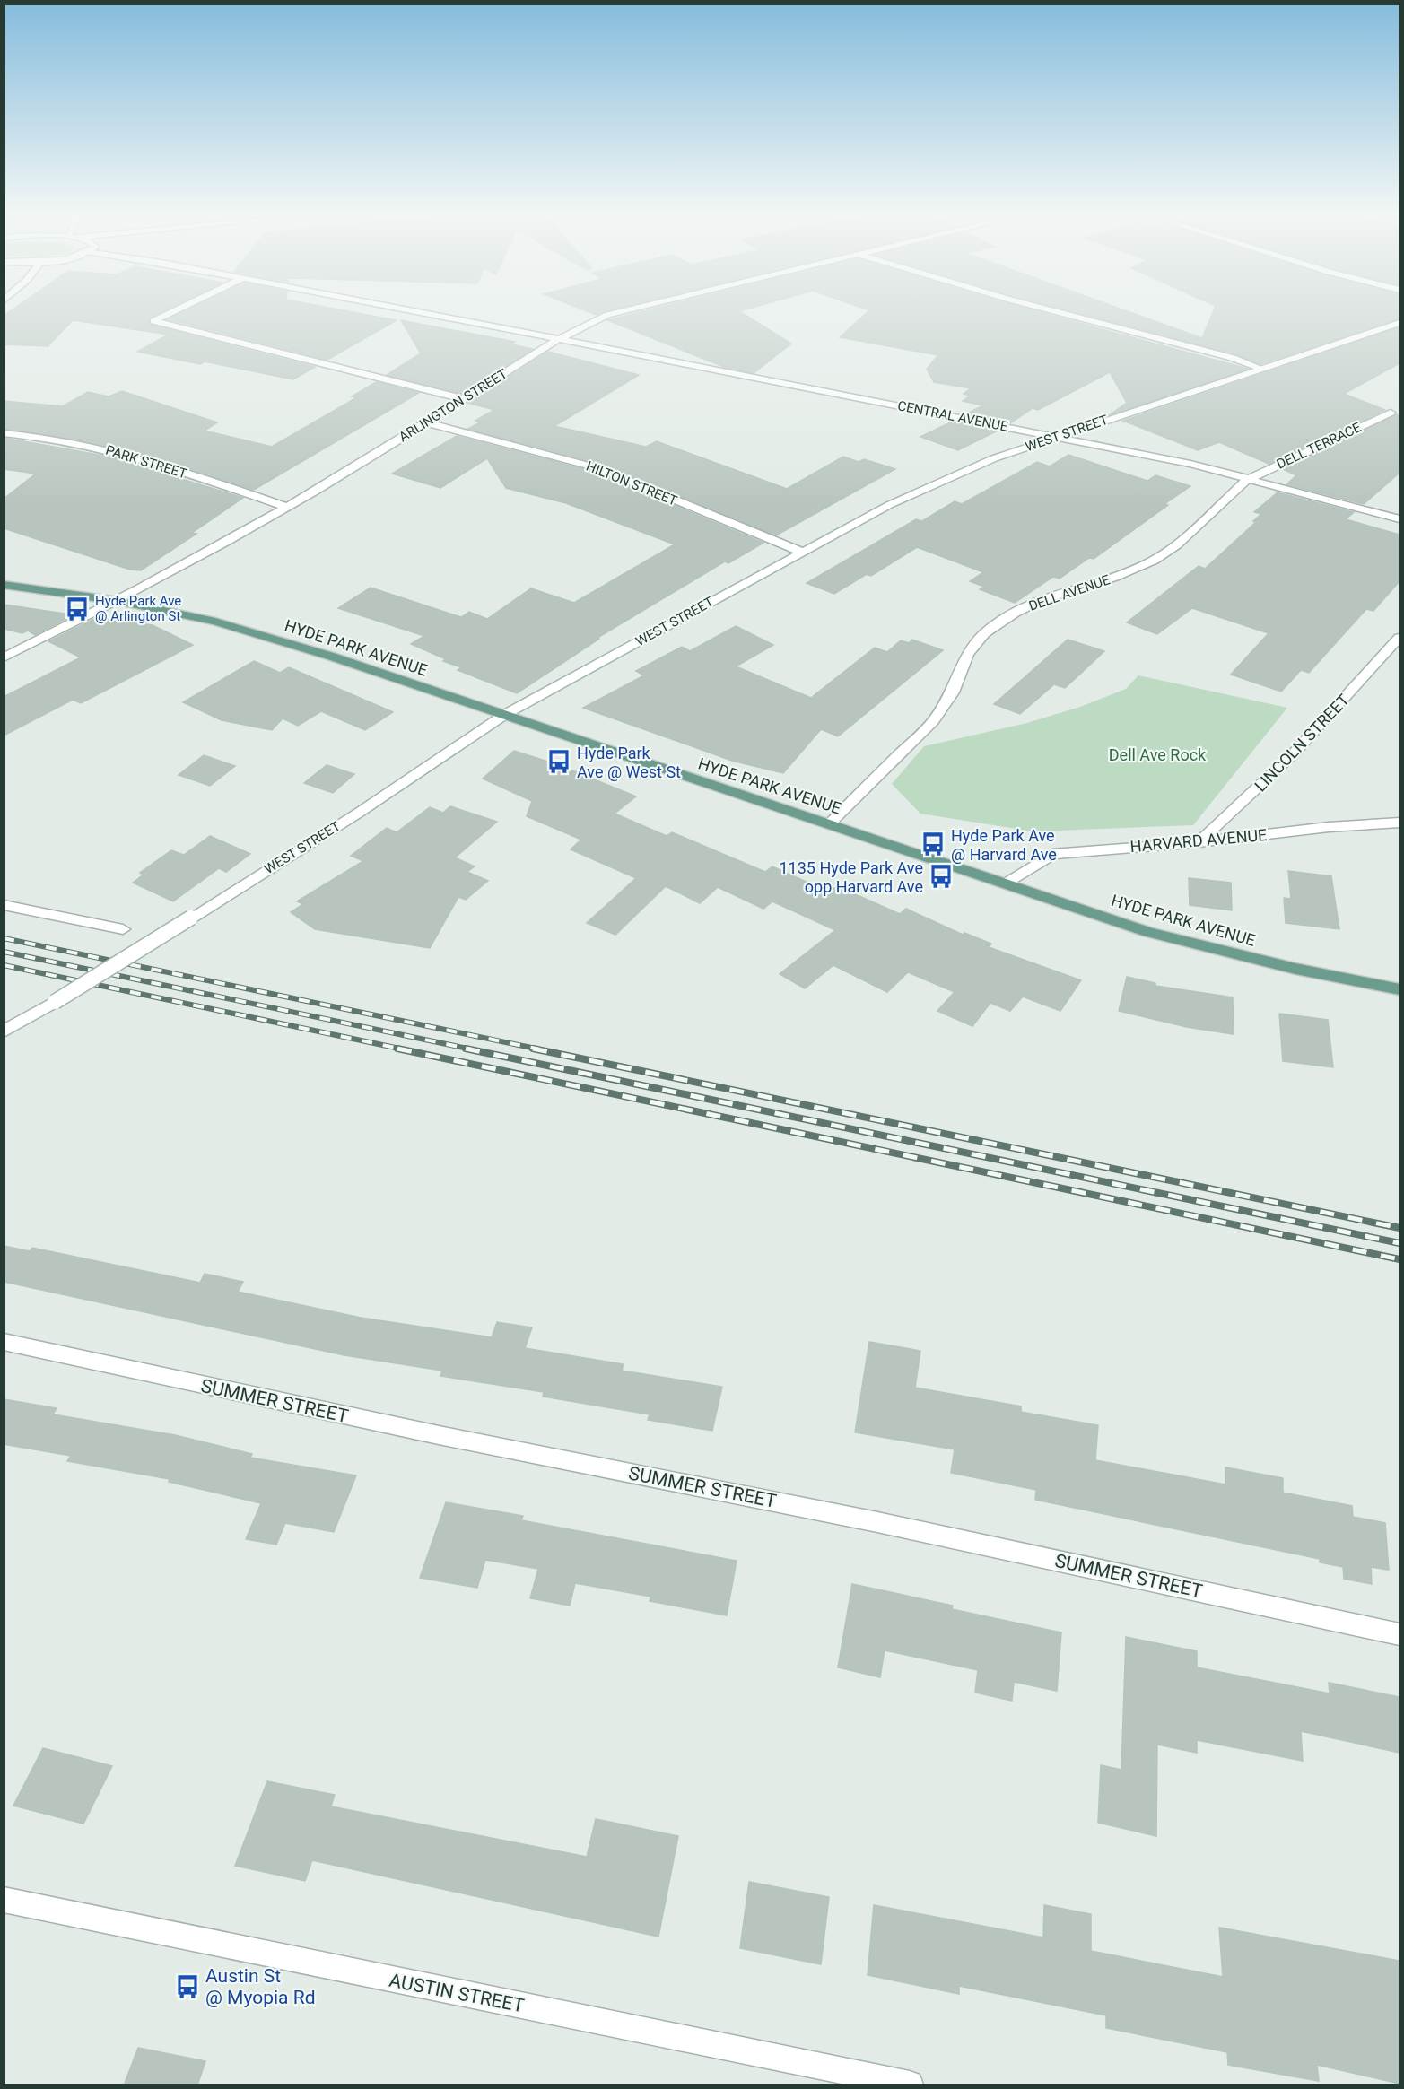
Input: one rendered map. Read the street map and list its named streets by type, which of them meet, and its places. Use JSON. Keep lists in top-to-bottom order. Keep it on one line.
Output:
{"streets":{"main road":["HYDE PARK AVENUE"],"street":["ARLINGTON STREET","CENTRAL AVENUE","WEST STREET","DELL TERRACE","PARK STREET","HILTON STREET","DELL AVENUE","LINCOLN STREET","HARVARD AVENUE","SUMMER STREET","AUSTIN STREET"]},"crossings":[["ARLINGTON STREET","CENTRAL AVENUE"],["ARLINGTON STREET","PARK STREET"],["ARLINGTON STREET","HILTON STREET"],["ARLINGTON STREET","HYDE PARK AVENUE"],["CENTRAL AVENUE","WEST STREET"],["CENTRAL AVENUE","DELL TERRACE"],["CENTRAL AVENUE","DELL AVENUE"],["WEST STREET","HILTON STREET"],["WEST STREET","HYDE PARK AVENUE"],["DELL TERRACE","DELL AVENUE"],["DELL AVENUE","HYDE PARK AVENUE"],["HYDE PARK AVENUE","HARVARD AVENUE"],["LINCOLN STREET","HARVARD AVENUE"]],"parks":["Dell Ave Rock"],"places":{"bus stop":["Hyde Park Ave @ Arlington St","Hyde Park Ave @ West St","Hyde Park Ave @ Harvard Ave","1135 Hyde Park Ave opp Harvard Ave","Austin St @ Myopia Rd"]}}
